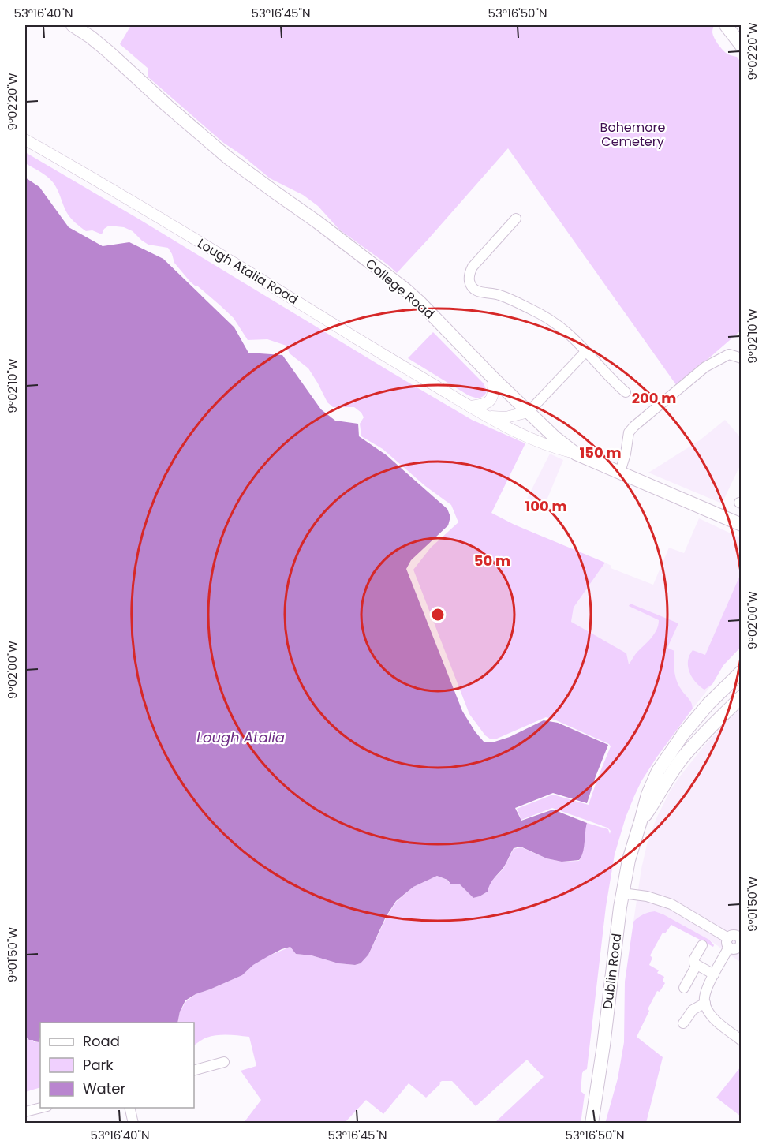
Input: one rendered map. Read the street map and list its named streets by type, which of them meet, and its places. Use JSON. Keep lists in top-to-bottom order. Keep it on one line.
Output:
{"streets":{"main road":["College Road","Dublin Road"],"street":["Lough Atalia Road"]},"crossings":[["Lough Atalia Road","College Road"]],"water":["Lough Atalia"],"parks":["Bohemore Cemetery"],"legend":["Road","Park","Water"],"coordinates":["53°16'40\"N","53°16'45\"N","53°16'50\"N","9°02'20\"W","9°02'10\"W","9°02'00\"W","9°01'50\"W"],"rings":["200 m","150 m","100 m","50 m"]}
